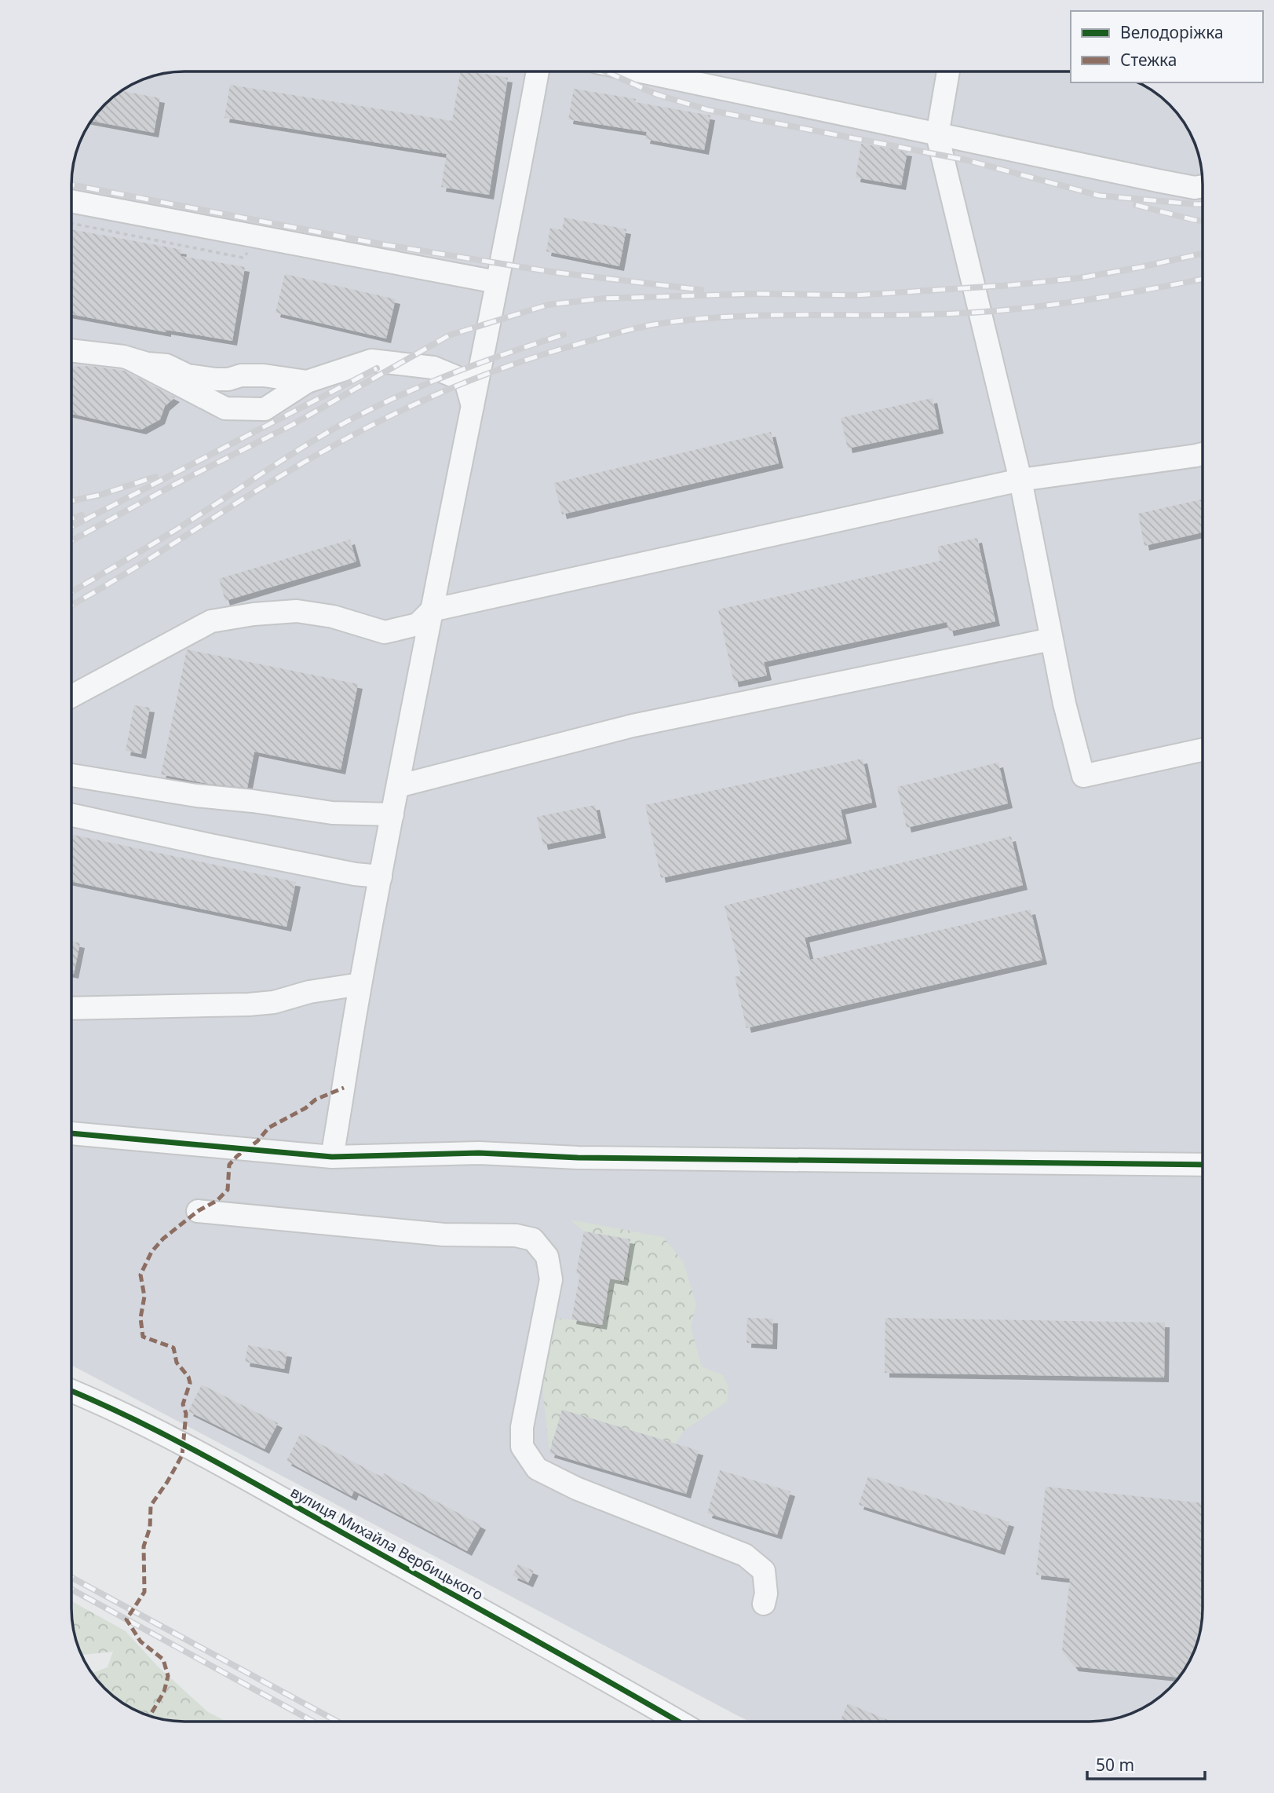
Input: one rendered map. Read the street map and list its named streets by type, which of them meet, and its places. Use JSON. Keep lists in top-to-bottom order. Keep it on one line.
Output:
{"streets":{"street":["вулиця Михайла Вербицького"]},"legend":["Велодоріжка","Стежка"],"scale_bar":"50 m"}
